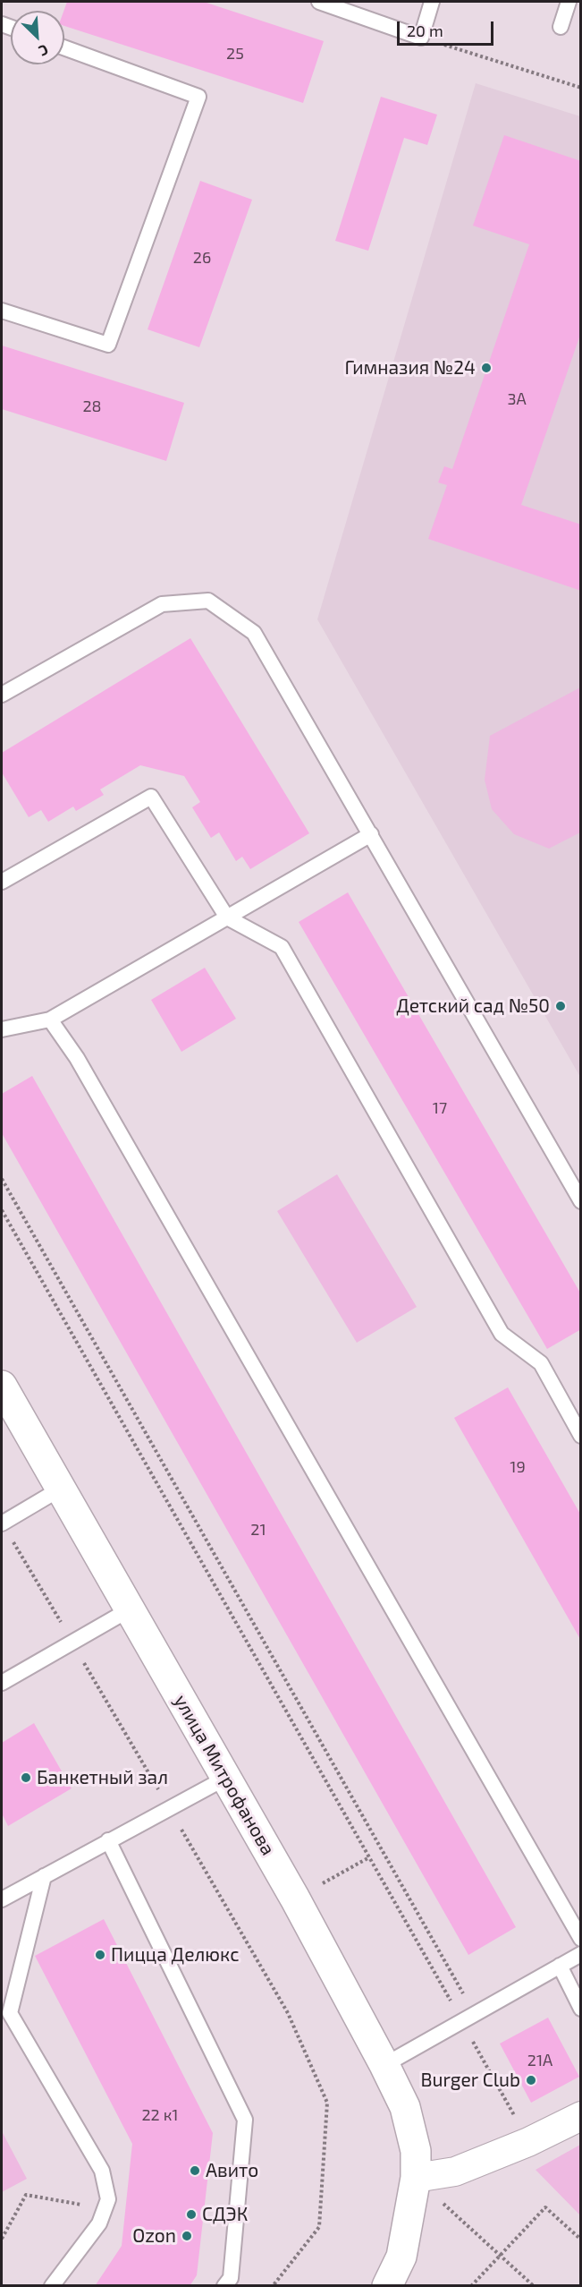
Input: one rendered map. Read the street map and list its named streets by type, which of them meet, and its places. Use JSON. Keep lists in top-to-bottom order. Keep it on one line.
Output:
{"streets":{"main road":["улица Митрофанова"]},"places":["Гимназия №24","Детский сад №50","Банкетный зал","Пицца Делюкс","Burger Club","Авито","СДЭК","Ozon"],"house_numbers":["25","26","3А","28","17","19","21","21А","22 к1"],"scale_bar":"20 m","north":"bottom right"}
